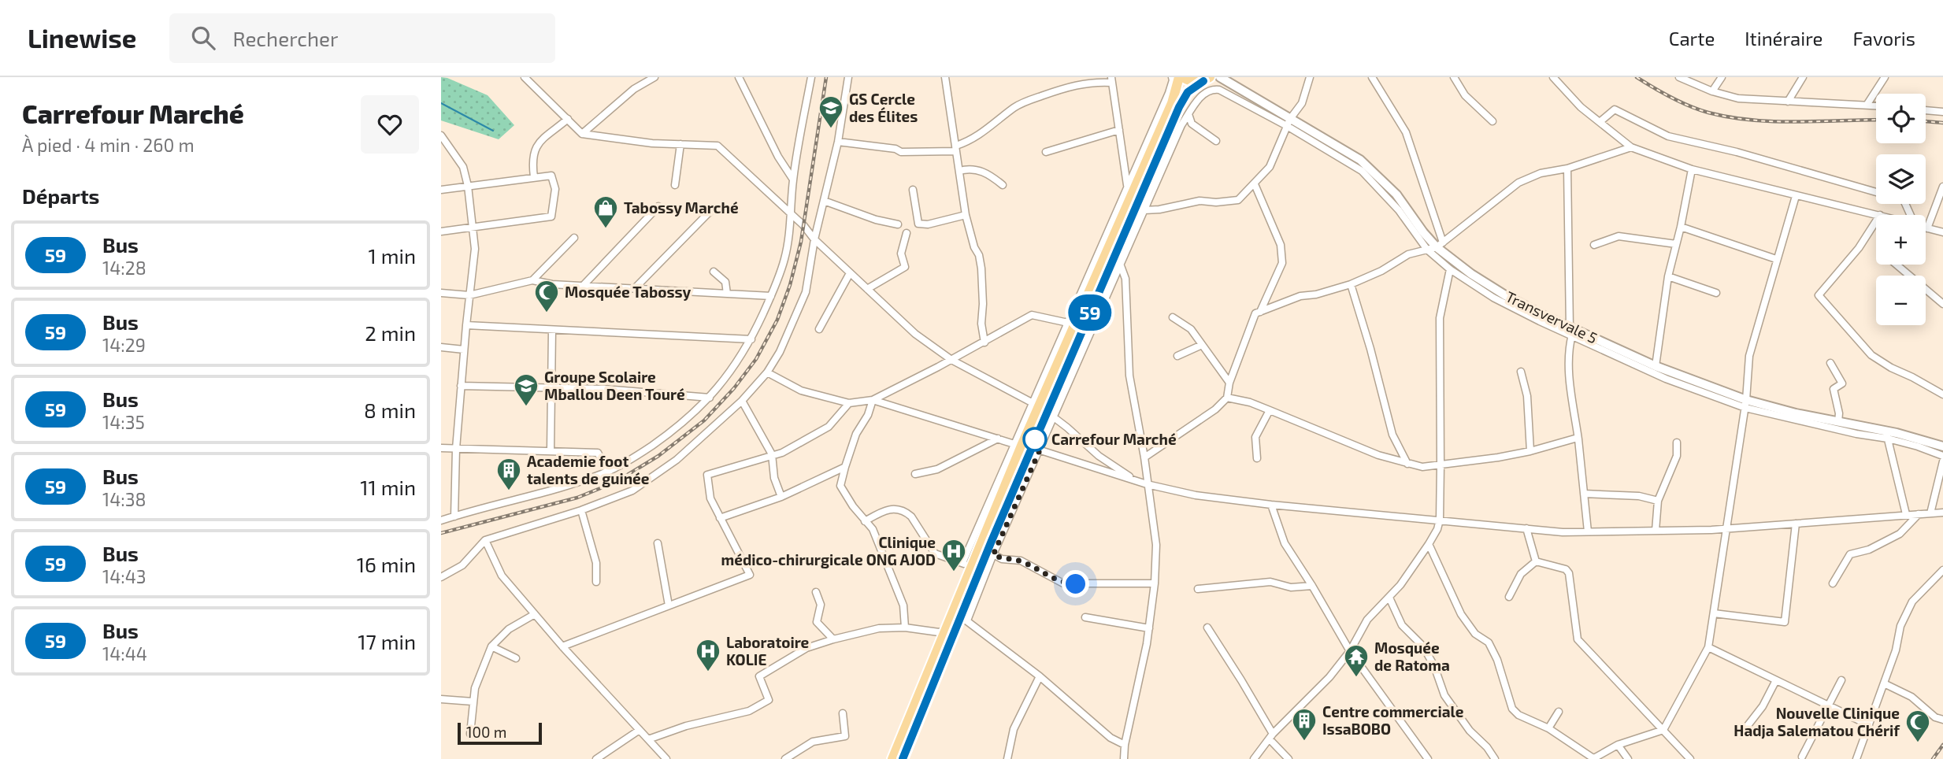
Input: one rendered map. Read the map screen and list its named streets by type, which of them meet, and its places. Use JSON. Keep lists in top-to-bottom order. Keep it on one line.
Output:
{"streets":{"main road":["Transvervale 5"]},"places":{"school or university":["GS Cercle des Élites","Groupe Scolaire Mballou Deen Touré"],"shop":["Tabossy Marché"],"mosque":["Mosquée Tabossy","Nouvelle Clinique Hadja Salematou Chérif"],"other":["Carrefour Marché"],"building":["Academie foot talents de guinée","Centre commerciale IssaBOBO"],"hospital":["Clinique médico-chirurgicale ONG AJOD","Laboratoire KOLIE"],"temple":["Mosquée de Ratoma"]},"lines":["bus line 59"],"scale_bar":"100 m","page":{"header":"Linewise","search":"Rechercher","nav":["Carte","Itinéraire","Favoris"],"heading":[["Carrefour Marché","À pied · 4 min · 260 m"],"Départs"],"on_map":"59","map_buttons":["+","−"],"list":[{"mark":"59","name":"Bus","note":"14:28","value":"1 min"},{"mark":"59","name":"Bus","note":"14:29","value":"2 min"},{"mark":"59","name":"Bus","note":"14:35","value":"8 min"},{"mark":"59","name":"Bus","note":"14:38","value":"11 min"},{"mark":"59","name":"Bus","note":"14:43","value":"16 min"},{"mark":"59","name":"Bus","note":"14:44","value":"17 min"}],"scale":"100 m"}}
